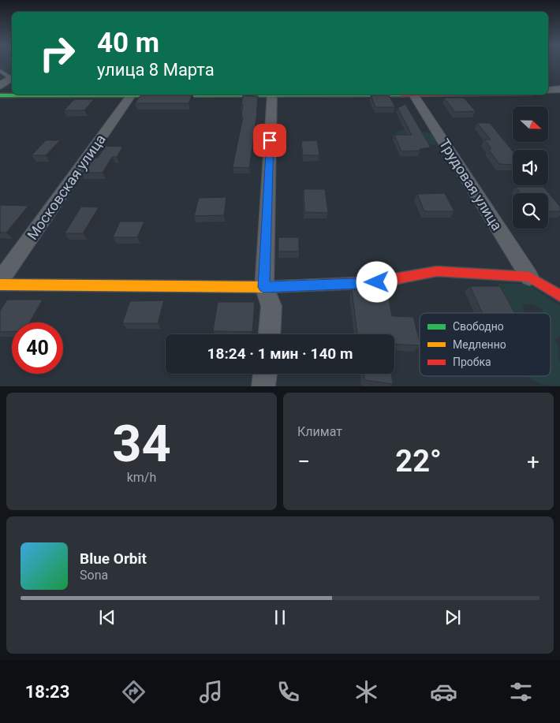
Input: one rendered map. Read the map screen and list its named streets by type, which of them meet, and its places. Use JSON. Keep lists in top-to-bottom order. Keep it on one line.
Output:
{"streets":{"street":["Трудовая улица","Московская улица"]},"legend":["Свободно","Медленно","Пробка"],"north":"right","page":{"turn":["40 m","улица 8 Марта"],"limit":"40","trip":"18:24 · 1 мин · 140 m","tile":[["34","km/h"],"Климат"],"heat":["−","22°","+"],"song":["Blue Orbit","Sona"],"tabs":"18:23"}}
